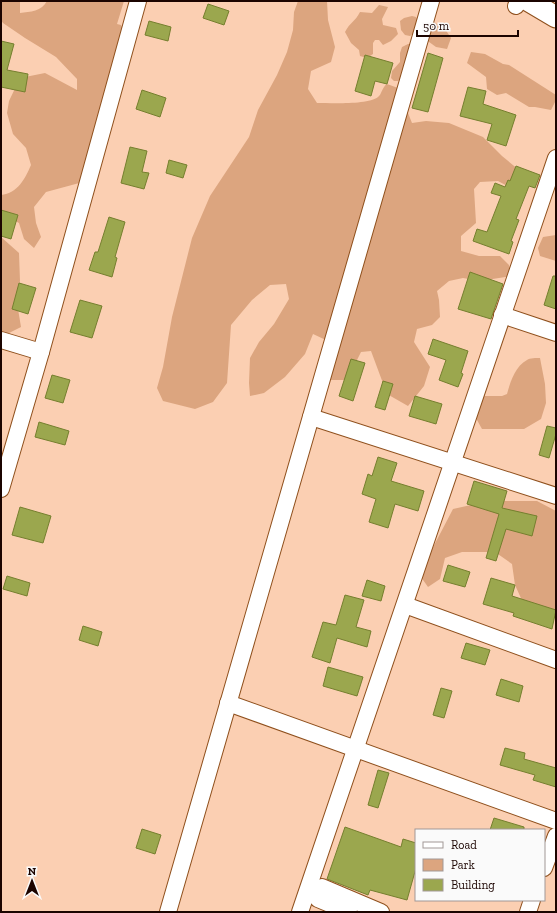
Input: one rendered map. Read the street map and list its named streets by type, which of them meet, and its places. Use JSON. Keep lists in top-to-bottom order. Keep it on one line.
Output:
{"legend":["Road","Park","Building"],"scale_bar":"50 m","north":"top"}
